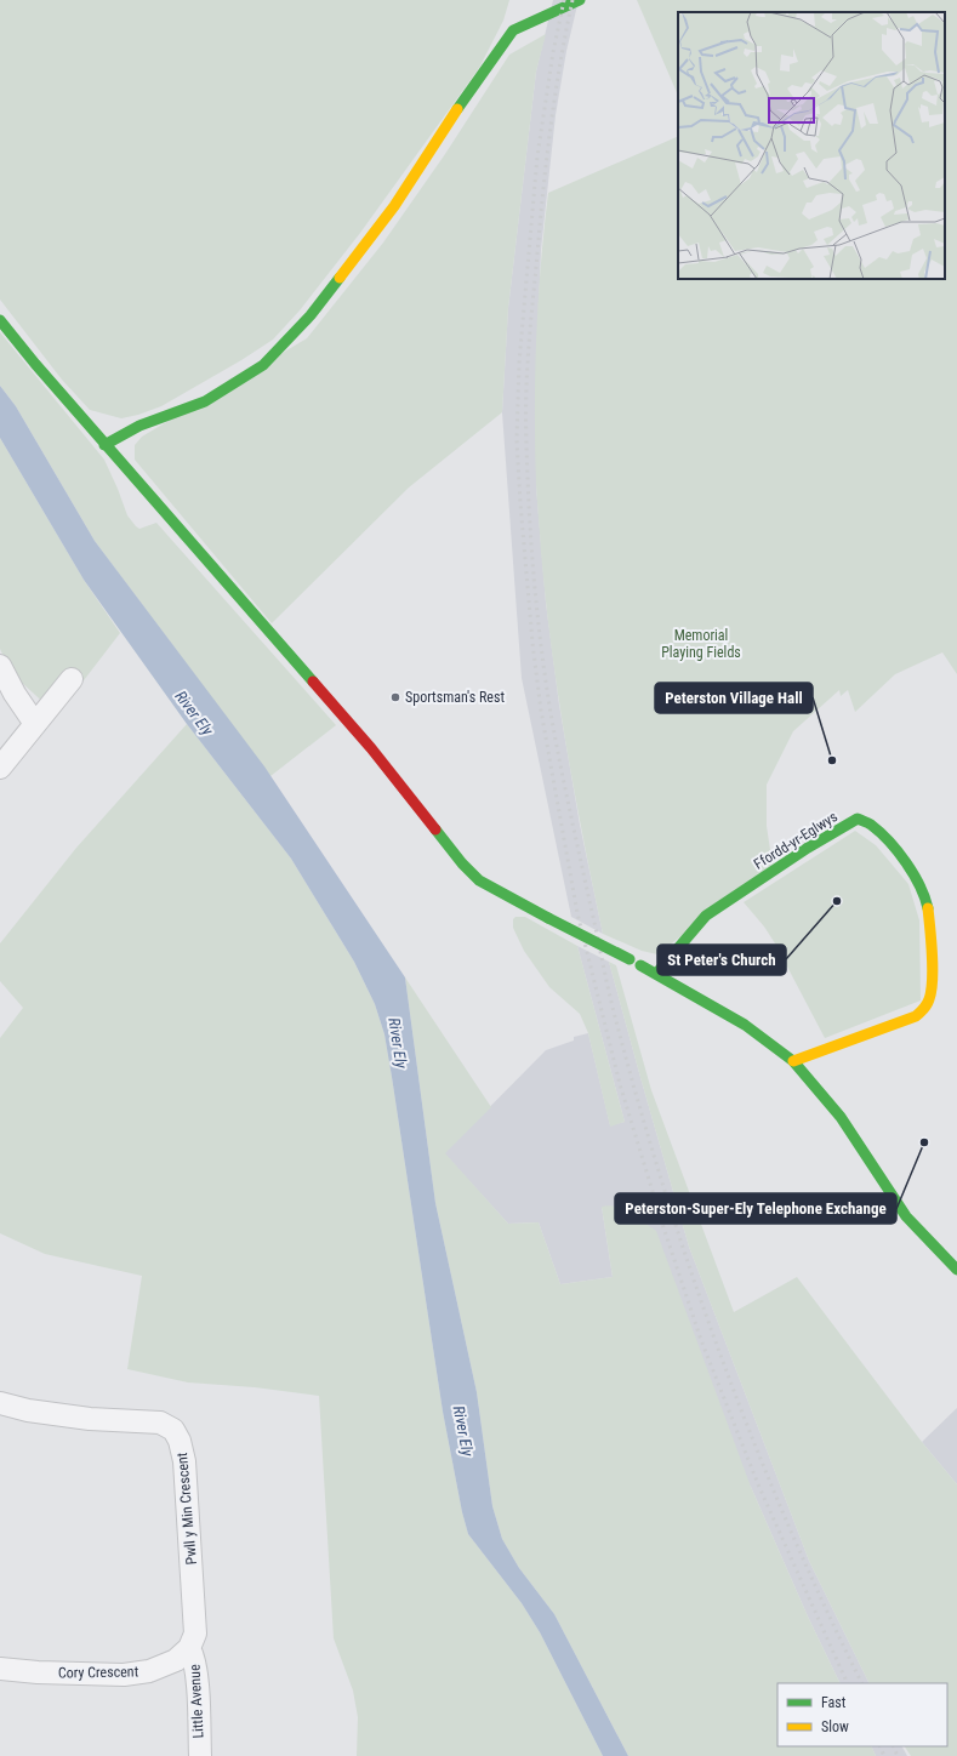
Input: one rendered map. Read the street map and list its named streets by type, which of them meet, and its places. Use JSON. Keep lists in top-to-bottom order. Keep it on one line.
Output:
{"streets":{"street":["Ffordd-yr-Eglwys","Pwll y Min Crescent","Cory Crescent","Little Avenue"]},"crossings":[["Pwll y Min Crescent","Cory Crescent"],["Pwll y Min Crescent","Little Avenue"],["Cory Crescent","Little Avenue"]],"water":["River Ely"],"parks":["Memorial Playing Fields"],"places":["Sportsman's Rest","Peterston Village Hall","St Peter's Church","Peterston-Super-Ely Telephone Exchange"],"legend":["Fast","Slow"]}
